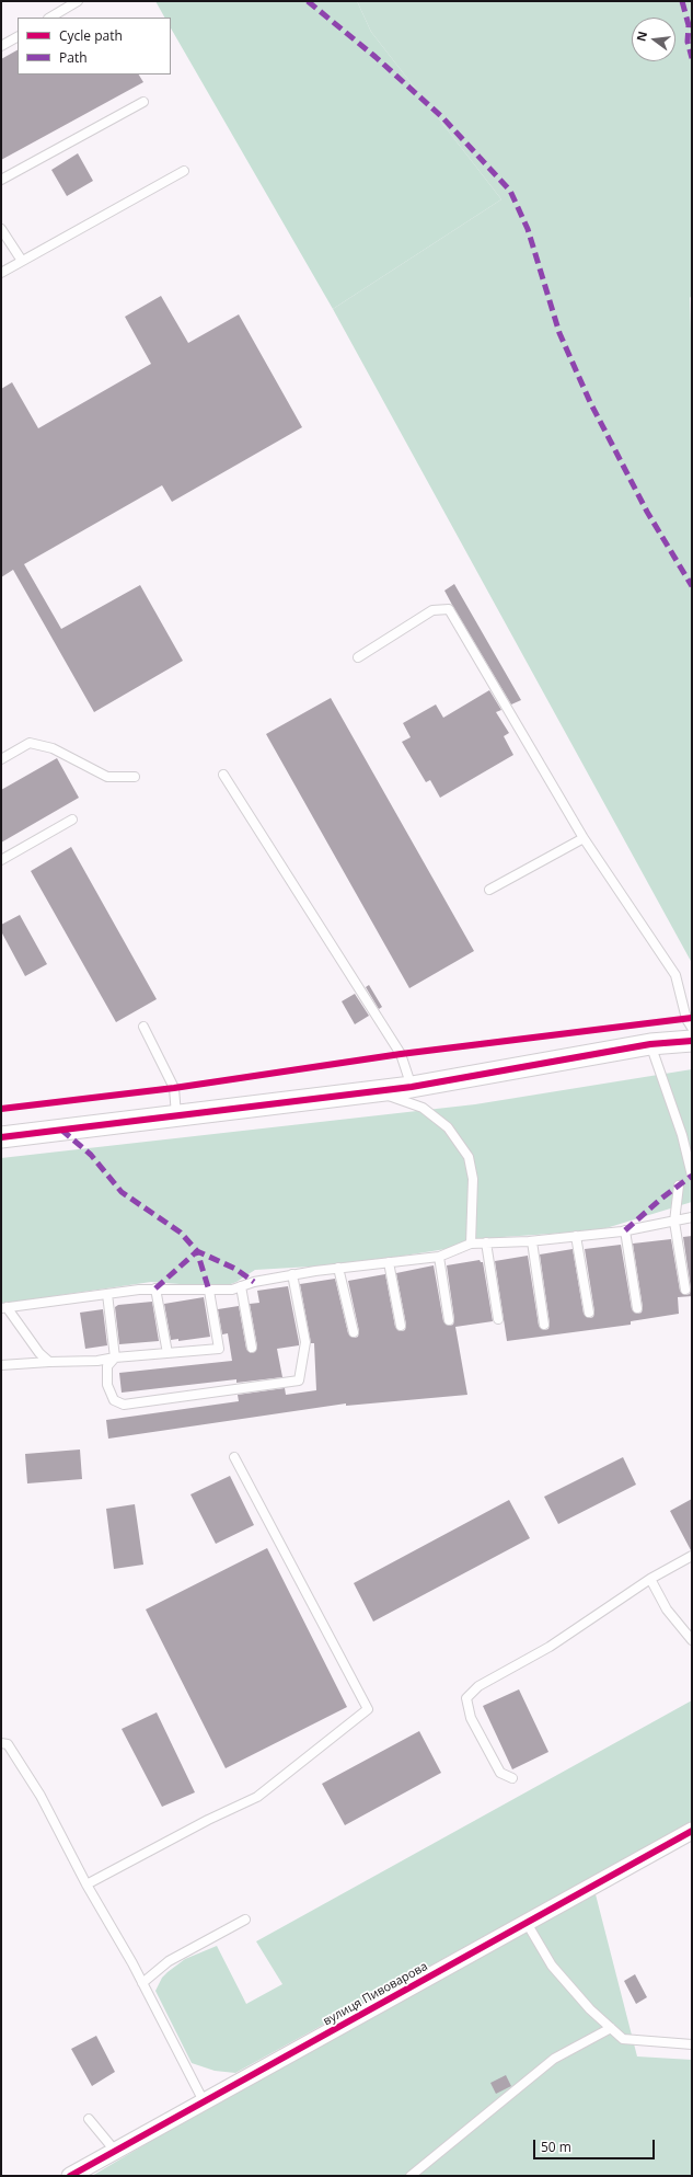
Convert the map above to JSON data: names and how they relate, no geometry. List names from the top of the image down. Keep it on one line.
{"streets":{"street":["вулиця Пивоварова"]},"legend":["Cycle path","Path"],"scale_bar":"50 m","north":"left"}
